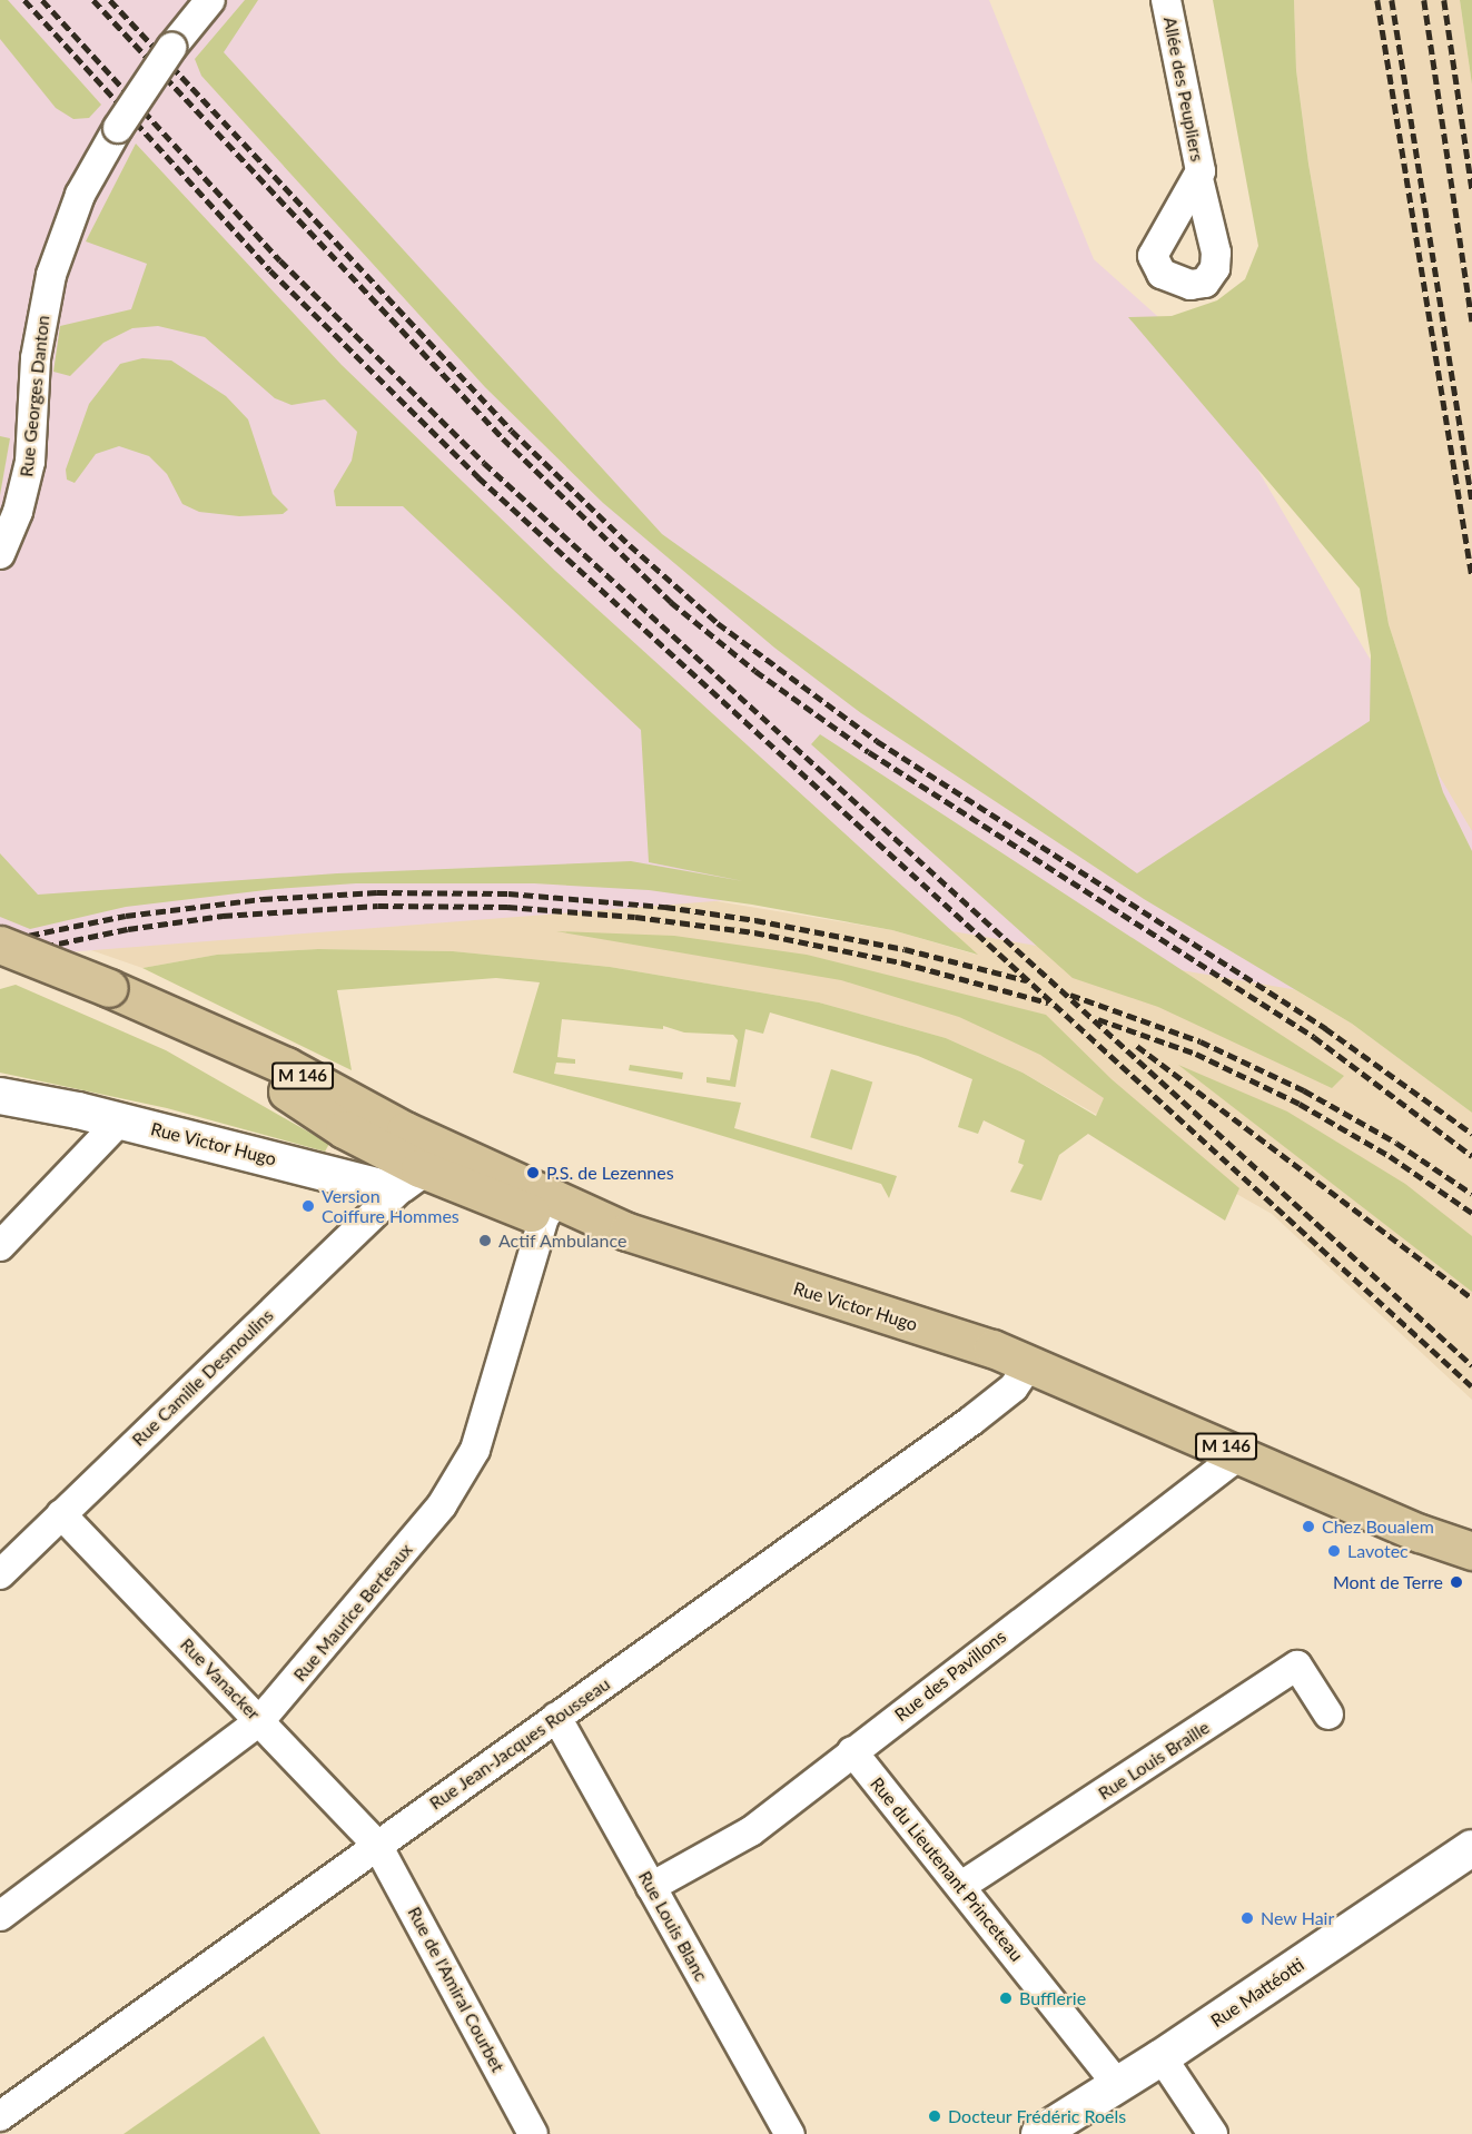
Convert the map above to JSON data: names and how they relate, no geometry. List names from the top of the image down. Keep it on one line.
{"streets":{"main road":["M 146","Rue Victor Hugo"],"street":["Allée des Peupliers","Rue Georges Danton","Rue Camille Desmoulins","Rue Maurice Berteaux","Rue des Pavillons","Rue Vanacker","Rue Jean-Jacques Rousseau","Rue Louis Braille","Rue du Lieutenant Princeteau","Rue Louis Blanc","Rue de l'Amiral Courbet","Rue Mattéotti"]},"crossings":[["M 146","Rue Victor Hugo"],["M 146","Rue Camille Desmoulins"],["M 146","Rue des Pavillons"],["M 146","Rue Jean-Jacques Rousseau"],["Rue Victor Hugo","Rue Camille Desmoulins"],["Rue Victor Hugo","Rue Maurice Berteaux"],["Rue Victor Hugo","Rue Jean-Jacques Rousseau"],["Rue Camille Desmoulins","Rue Vanacker"],["Rue Maurice Berteaux","Rue Vanacker"],["Rue des Pavillons","Rue du Lieutenant Princeteau"],["Rue des Pavillons","Rue Louis Blanc"],["Rue Vanacker","Rue Jean-Jacques Rousseau"],["Rue Vanacker","Rue de l'Amiral Courbet"],["Rue Jean-Jacques Rousseau","Rue Louis Blanc"],["Rue Jean-Jacques Rousseau","Rue de l'Amiral Courbet"],["Rue Louis Braille","Rue du Lieutenant Princeteau"],["Rue du Lieutenant Princeteau","Rue Mattéotti"]],"places":["P.S. de Lezennes","Version Coiffure Hommes","Actif Ambulance","Chez Boualem","Lavotec","Mont de Terre","New Hair","Bufflerie","Docteur Frédéric Roels"]}
